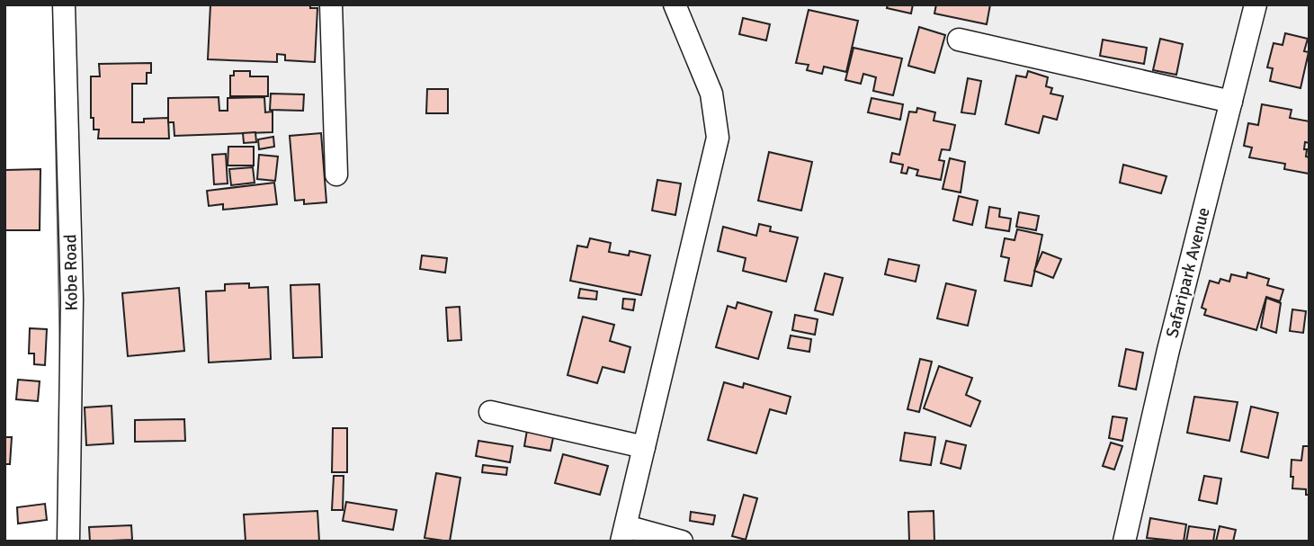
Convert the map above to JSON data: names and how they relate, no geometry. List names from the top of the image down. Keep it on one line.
{"streets":{"street":["Kobe Road","Safaripark Avenue"]}}
